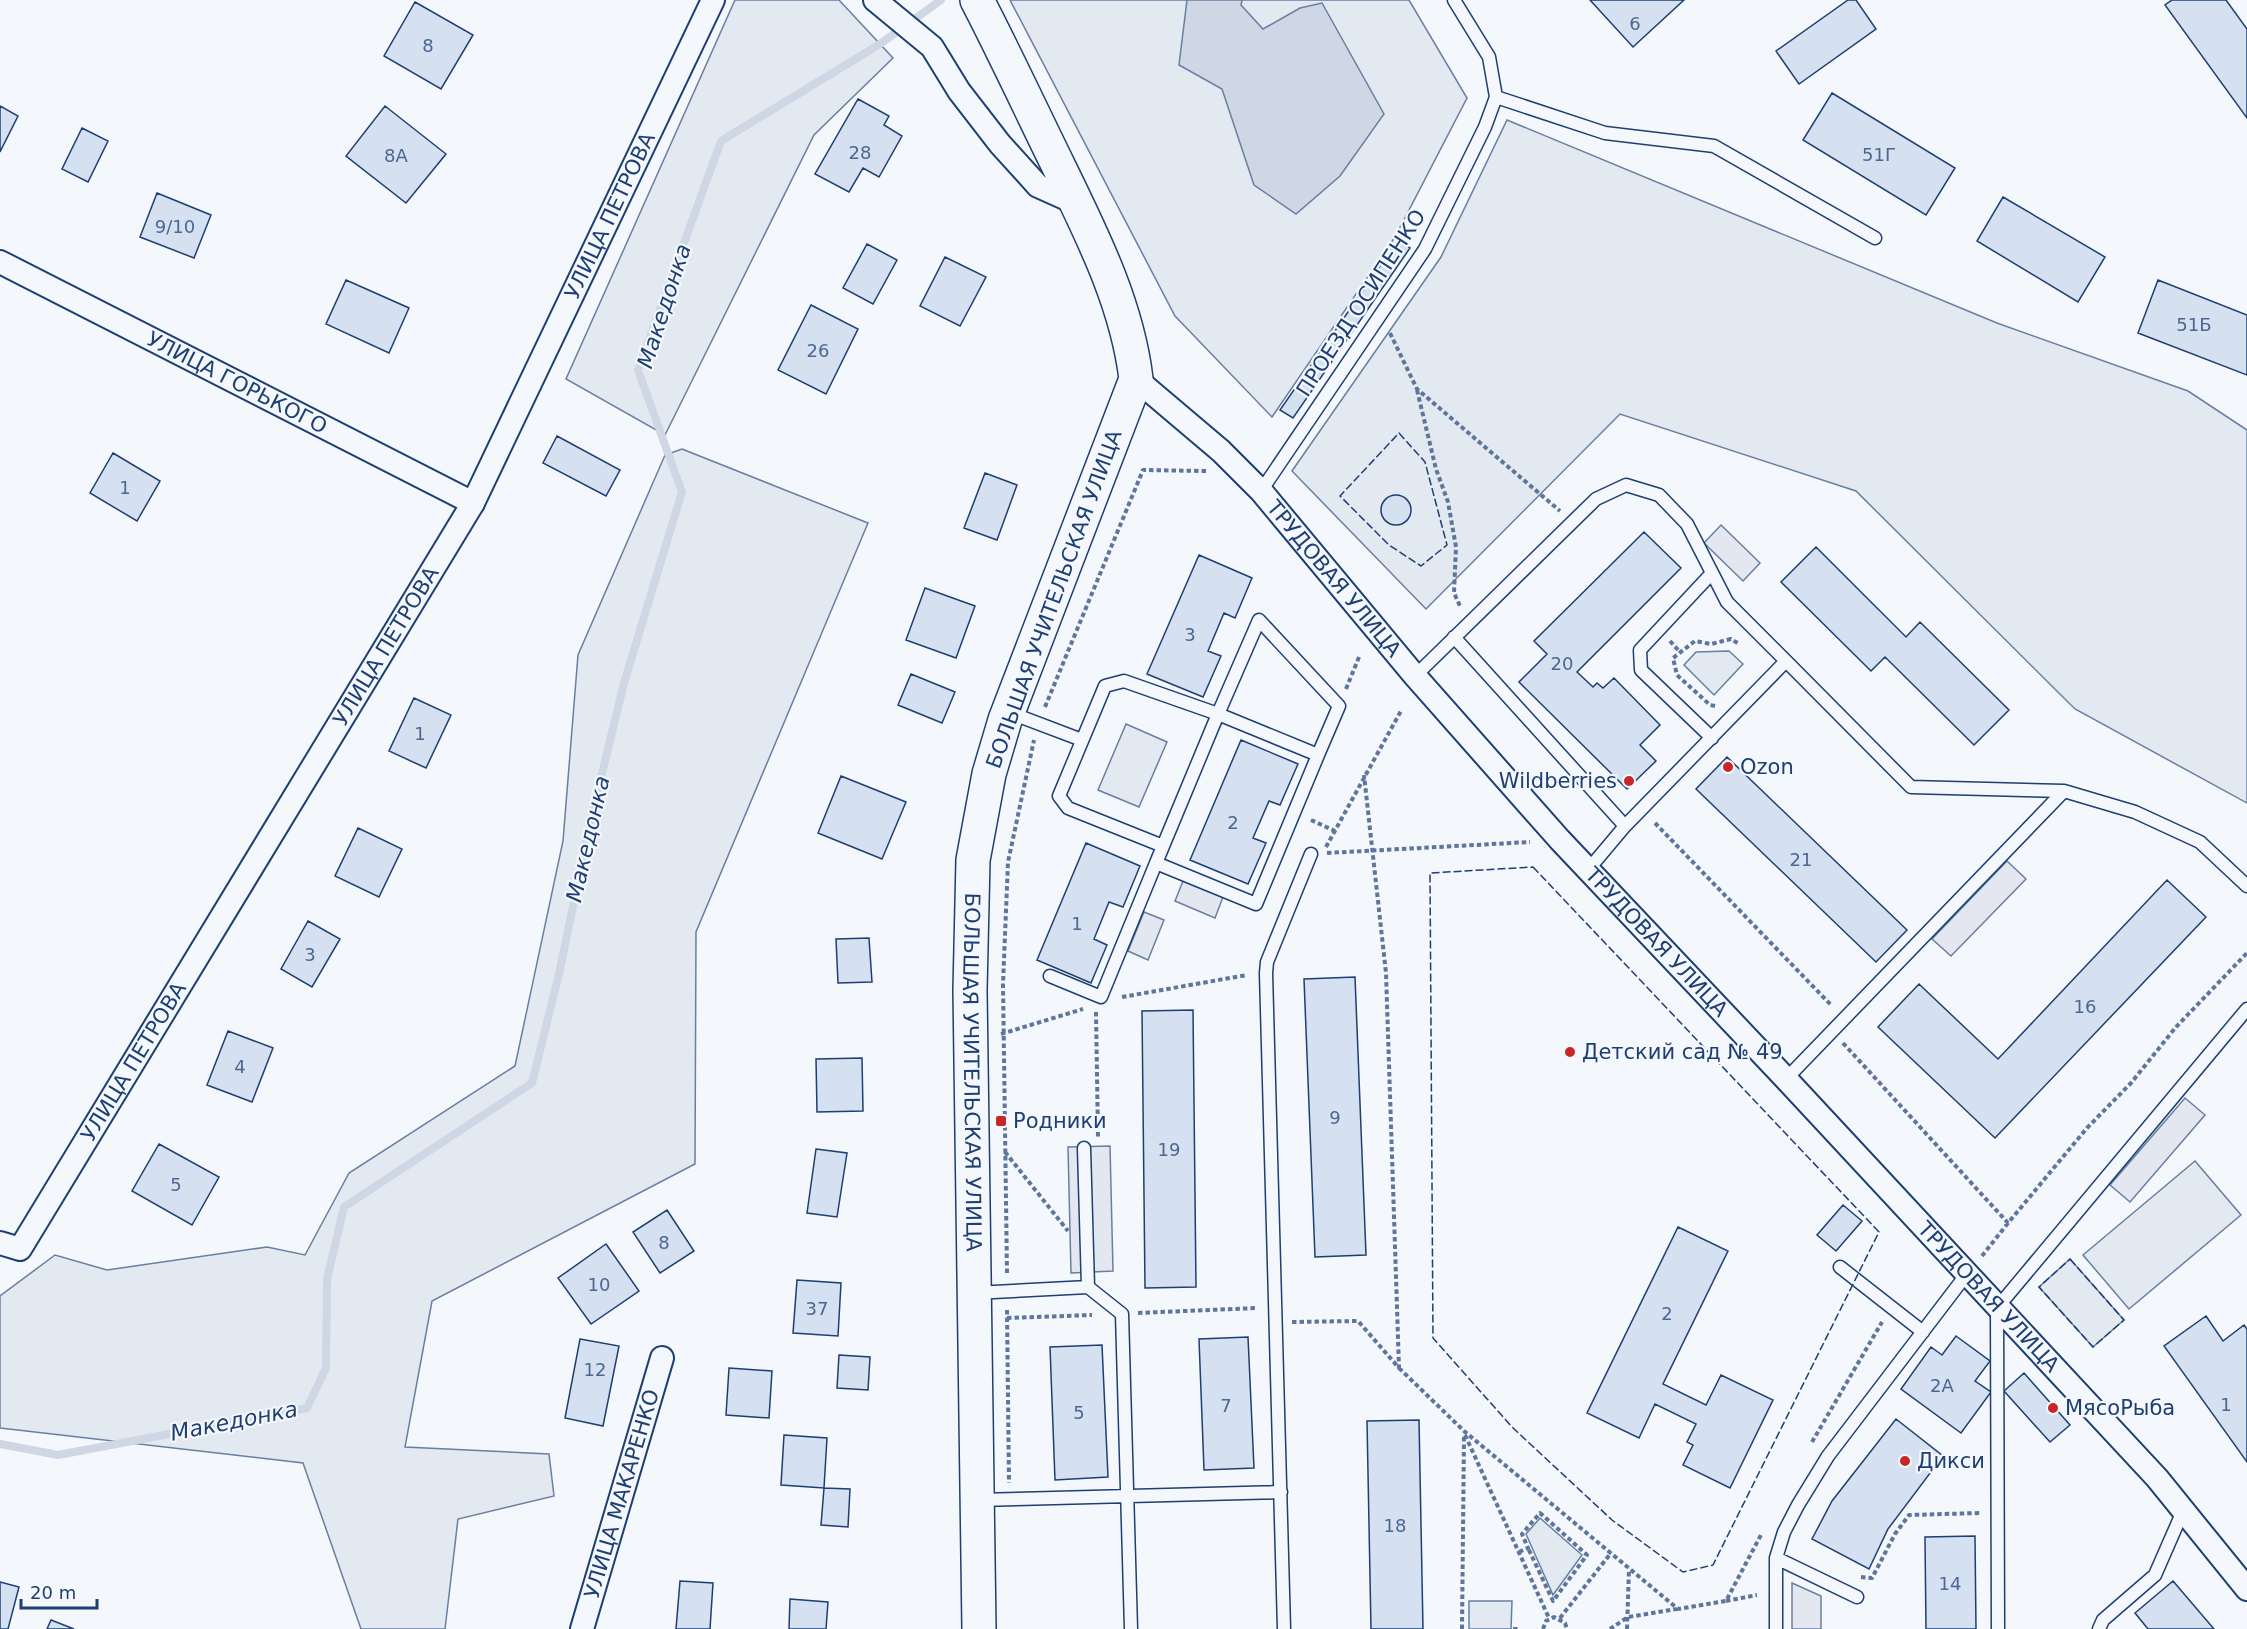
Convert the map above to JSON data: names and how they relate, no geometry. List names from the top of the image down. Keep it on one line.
{"streets":{"main road":["БОЛЬШАЯ УЧИТЕЛЬСКАЯ УЛИЦА"],"street":["УЛИЦА ПЕТРОВА","УЛИЦА ГОРЬКОГО","ТРУДОВАЯ УЛИЦА","УЛИЦА МАКАРЕНКО"],"lane":["ПРОЕЗД ОСИПЕНКО"]},"crossings":[["УЛИЦА ПЕТРОВА","УЛИЦА ГОРЬКОГО"],["ПРОЕЗД ОСИПЕНКО","ТРУДОВАЯ УЛИЦА"],["ТРУДОВАЯ УЛИЦА","БОЛЬШАЯ УЧИТЕЛЬСКАЯ УЛИЦА"]],"water":["Македонка"],"places":{"other":["Ozon","Wildberries","Детский сад № 49","МясоРыба","Дикси"],"transit":["Родники"]},"house_numbers":["6","8","28","51Г","8А","9/10","51Б","26","1","3","20","1","2","21","1","3","16","4","9","19","5","8","10","37","2","12","2А","1","7","5","18","14"],"scale_bar":"20 m"}
